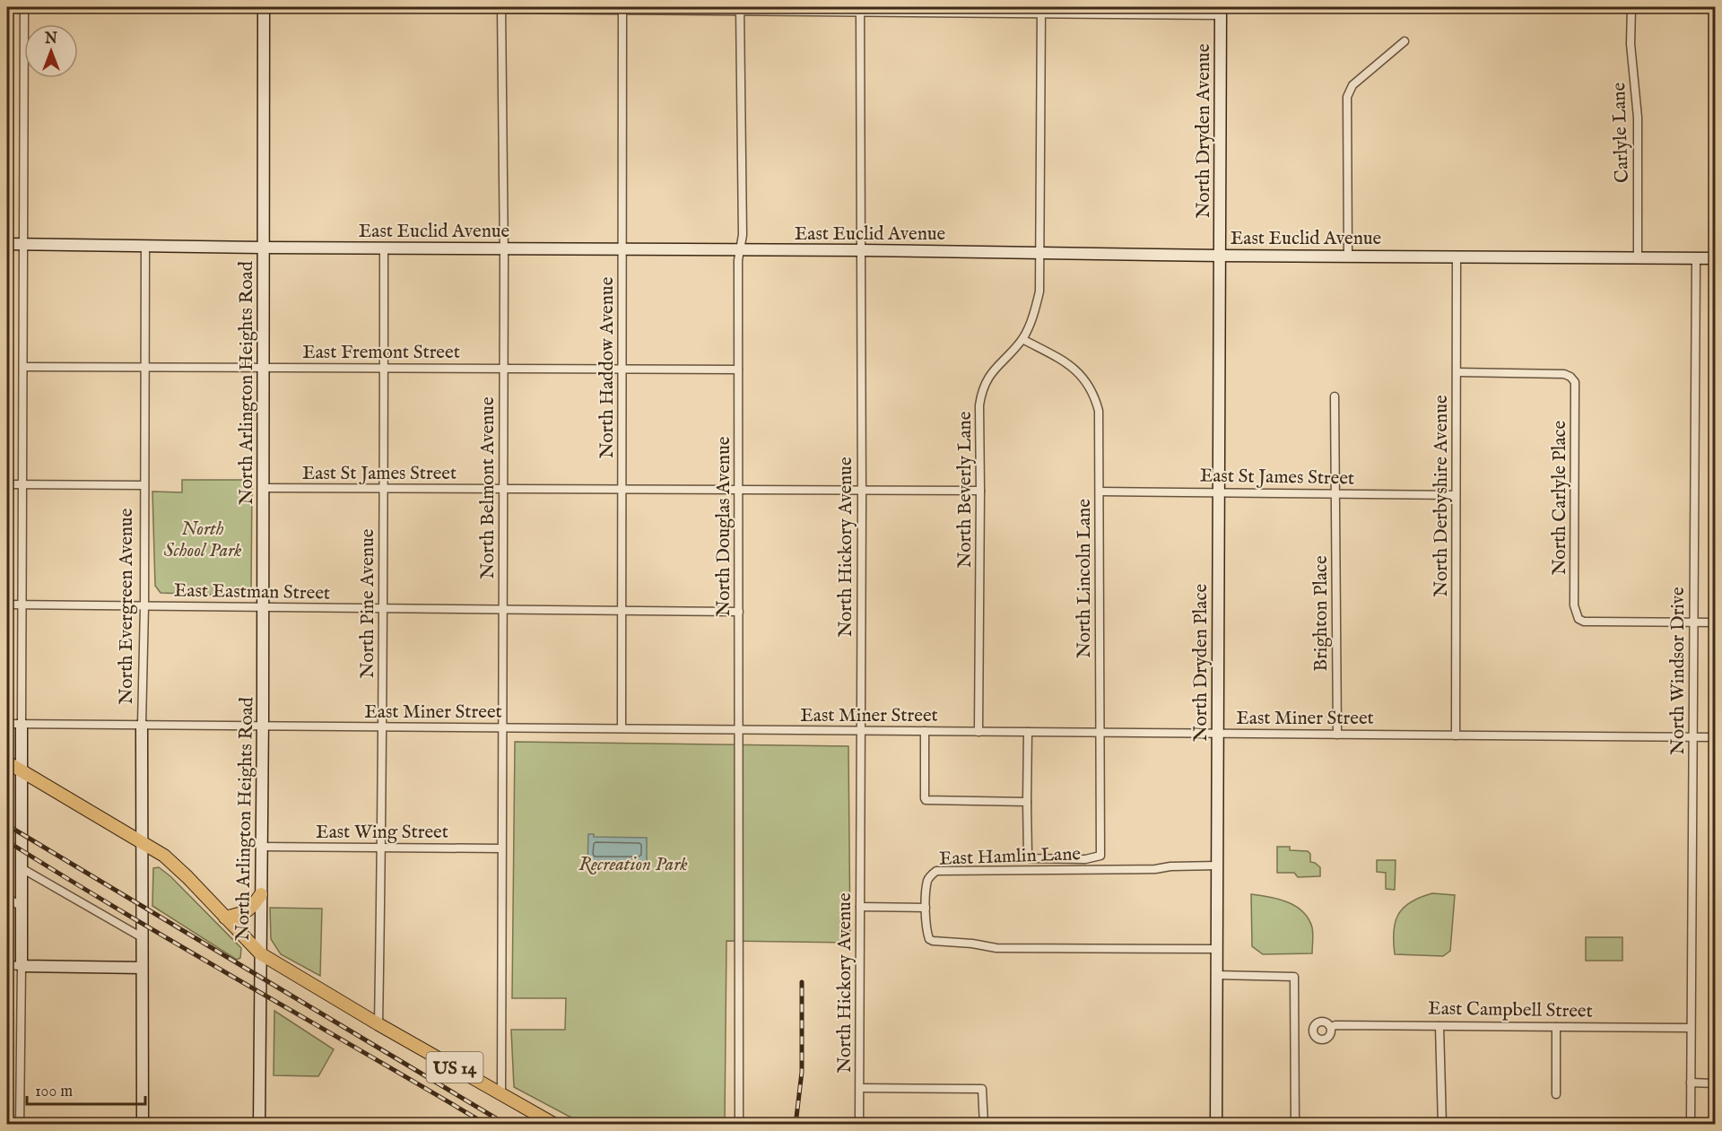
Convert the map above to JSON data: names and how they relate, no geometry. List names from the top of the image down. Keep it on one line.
{"streets":{"main road":["US 14"],"street":["North Dryden Avenue","Carlyle Lane","East Euclid Avenue","East Fremont Street","North Haddow Avenue","North Arlington Heights Road","East St James Street","North Belmont Avenue","North Beverly Lane","North Derbyshire Avenue","North Carlyle Place","North Douglas Avenue","North Hickory Avenue","North Lincoln Lane","East Eastman Street","North Pine Avenue","North Evergreen Avenue","Brighton Place","North Dryden Place","North Windsor Drive","East Miner Street","East Wing Street","East Hamlin Lane","East Campbell Street"]},"crossings":[["North Dryden Avenue","East Euclid Avenue"],["North Dryden Avenue","North Dryden Place"],["Carlyle Lane","East Euclid Avenue"],["East Euclid Avenue","North Haddow Avenue"],["East Euclid Avenue","North Arlington Heights Road"],["East Euclid Avenue","North Belmont Avenue"],["East Euclid Avenue","North Beverly Lane"],["East Euclid Avenue","North Derbyshire Avenue"],["East Euclid Avenue","North Douglas Avenue"],["East Euclid Avenue","North Hickory Avenue"],["East Euclid Avenue","North Pine Avenue"],["East Euclid Avenue","North Evergreen Avenue"],["East Euclid Avenue","North Dryden Place"],["East Euclid Avenue","North Windsor Drive"],["East Fremont Street","North Haddow Avenue"],["East Fremont Street","North Arlington Heights Road"],["East Fremont Street","North Belmont Avenue"],["East Fremont Street","North Douglas Avenue"],["East Fremont Street","North Pine Avenue"],["East Fremont Street","North Evergreen Avenue"],["North Haddow Avenue","East St James Street"],["North Haddow Avenue","East Eastman Street"],["North Haddow Avenue","East Miner Street"],["North Arlington Heights Road","East St James Street"],["North Arlington Heights Road","East Eastman Street"],["North Arlington Heights Road","East Miner Street"],["North Arlington Heights Road","East Wing Street"],["North Arlington Heights Road","US 14"],["East St James Street","North Belmont Avenue"],["East St James Street","North Beverly Lane"],["East St James Street","North Derbyshire Avenue"],["East St James Street","North Douglas Avenue"],["East St James Street","North Hickory Avenue"],["East St James Street","North Lincoln Lane"],["East St James Street","North Pine Avenue"],["East St James Street","Brighton Place"],["East St James Street","North Dryden Place"],["North Belmont Avenue","East Eastman Street"],["North Belmont Avenue","East Miner Street"],["North Belmont Avenue","East Wing Street"],["North Belmont Avenue","US 14"],["North Beverly Lane","North Lincoln Lane"],["North Beverly Lane","East Miner Street"],["North Derbyshire Avenue","North Carlyle Place"],["North Derbyshire Avenue","East Miner Street"],["North Carlyle Place","North Windsor Drive"],["North Douglas Avenue","East Eastman Street"],["North Douglas Avenue","East Miner Street"],["North Hickory Avenue","East Miner Street"],["North Lincoln Lane","East Miner Street"],["East Eastman Street","North Pine Avenue"],["East Eastman Street","North Evergreen Avenue"],["North Pine Avenue","East Miner Street"],["North Pine Avenue","East Wing Street"],["North Pine Avenue","US 14"],["North Evergreen Avenue","East Miner Street"],["North Evergreen Avenue","US 14"],["Brighton Place","East Miner Street"],["North Dryden Place","East Miner Street"],["North Dryden Place","East Hamlin Lane"],["North Windsor Drive","East Miner Street"],["North Windsor Drive","East Campbell Street"]],"parks":["North School Park","Recreation Park"],"scale_bar":"100 m","north":"top"}
